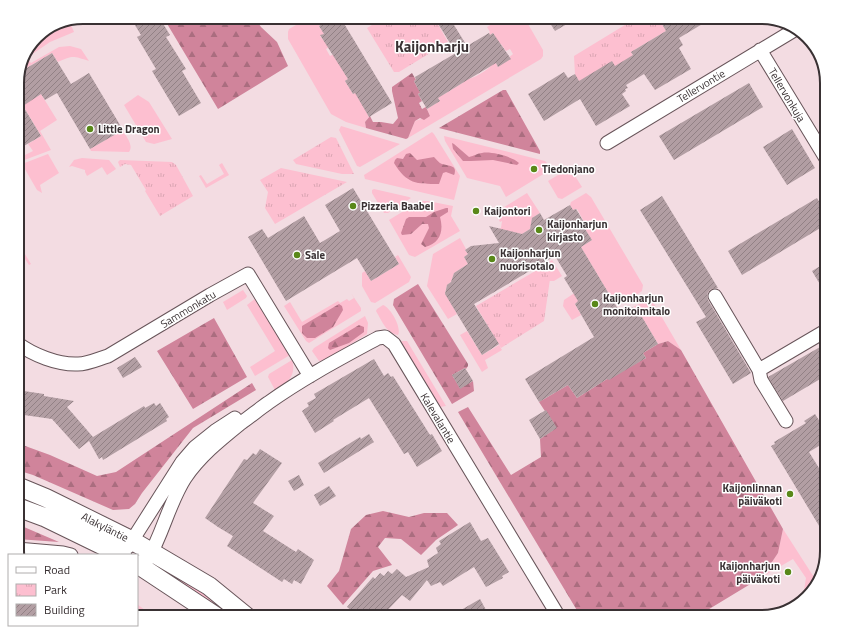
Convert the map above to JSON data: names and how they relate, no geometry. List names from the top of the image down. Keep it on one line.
{"streets":{"main road":["Alakyläntie"],"street":["Tellervontie","Tellervonkuja","Sammonkatu","Kalevalantie"]},"crossings":[["Tellervontie","Tellervonkuja"],["Sammonkatu","Kalevalantie"],["Kalevalantie","Alakyläntie"]],"districts":["Kaijonharju"],"places":["Little Dragon","Tiedonjano","Pizzeria Baabel","Kaijontori","Kaijonharjun kirjasto","Sale","Kaijonharjun nuorisotalo","Kaijonharjun monitoimitalo","Kaijonlinnan päiväkoti","Kaijonharjun päiväkoti"],"legend":["Road","Park","Building"]}
